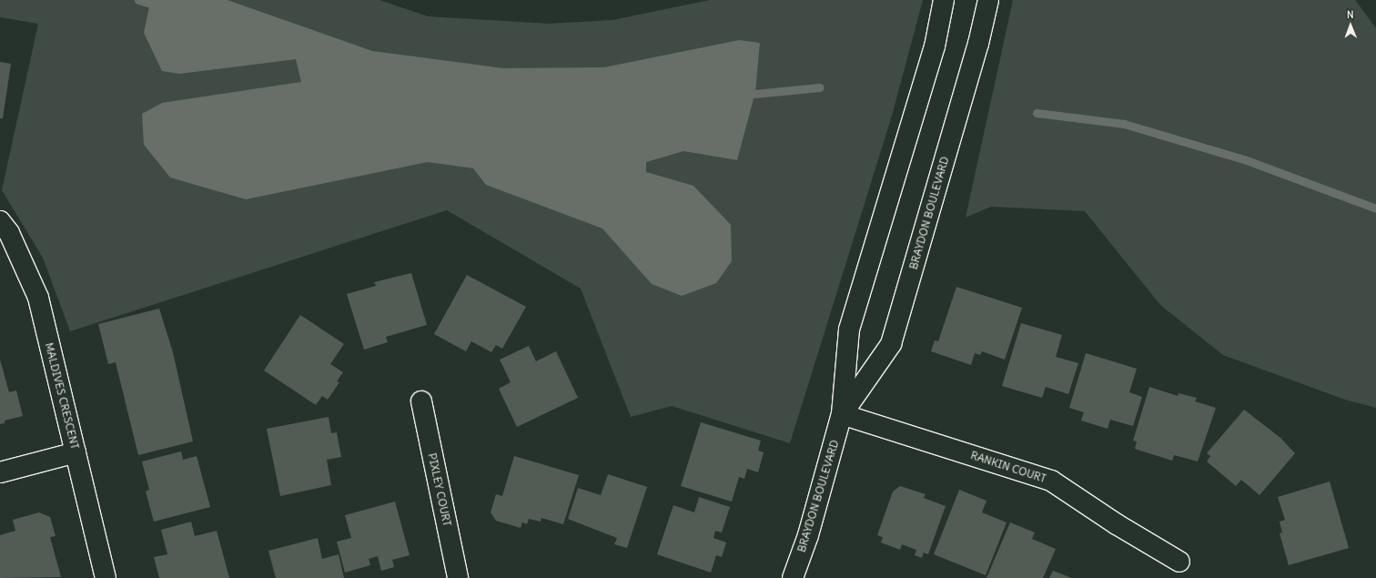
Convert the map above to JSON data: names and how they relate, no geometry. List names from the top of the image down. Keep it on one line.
{"streets":{"street":["BRAYDON BOULEVARD","MALDIVES CRESCENT","RANKIN COURT","PIXLEY COURT"]},"crossings":[["BRAYDON BOULEVARD","RANKIN COURT"]],"north":"top"}
